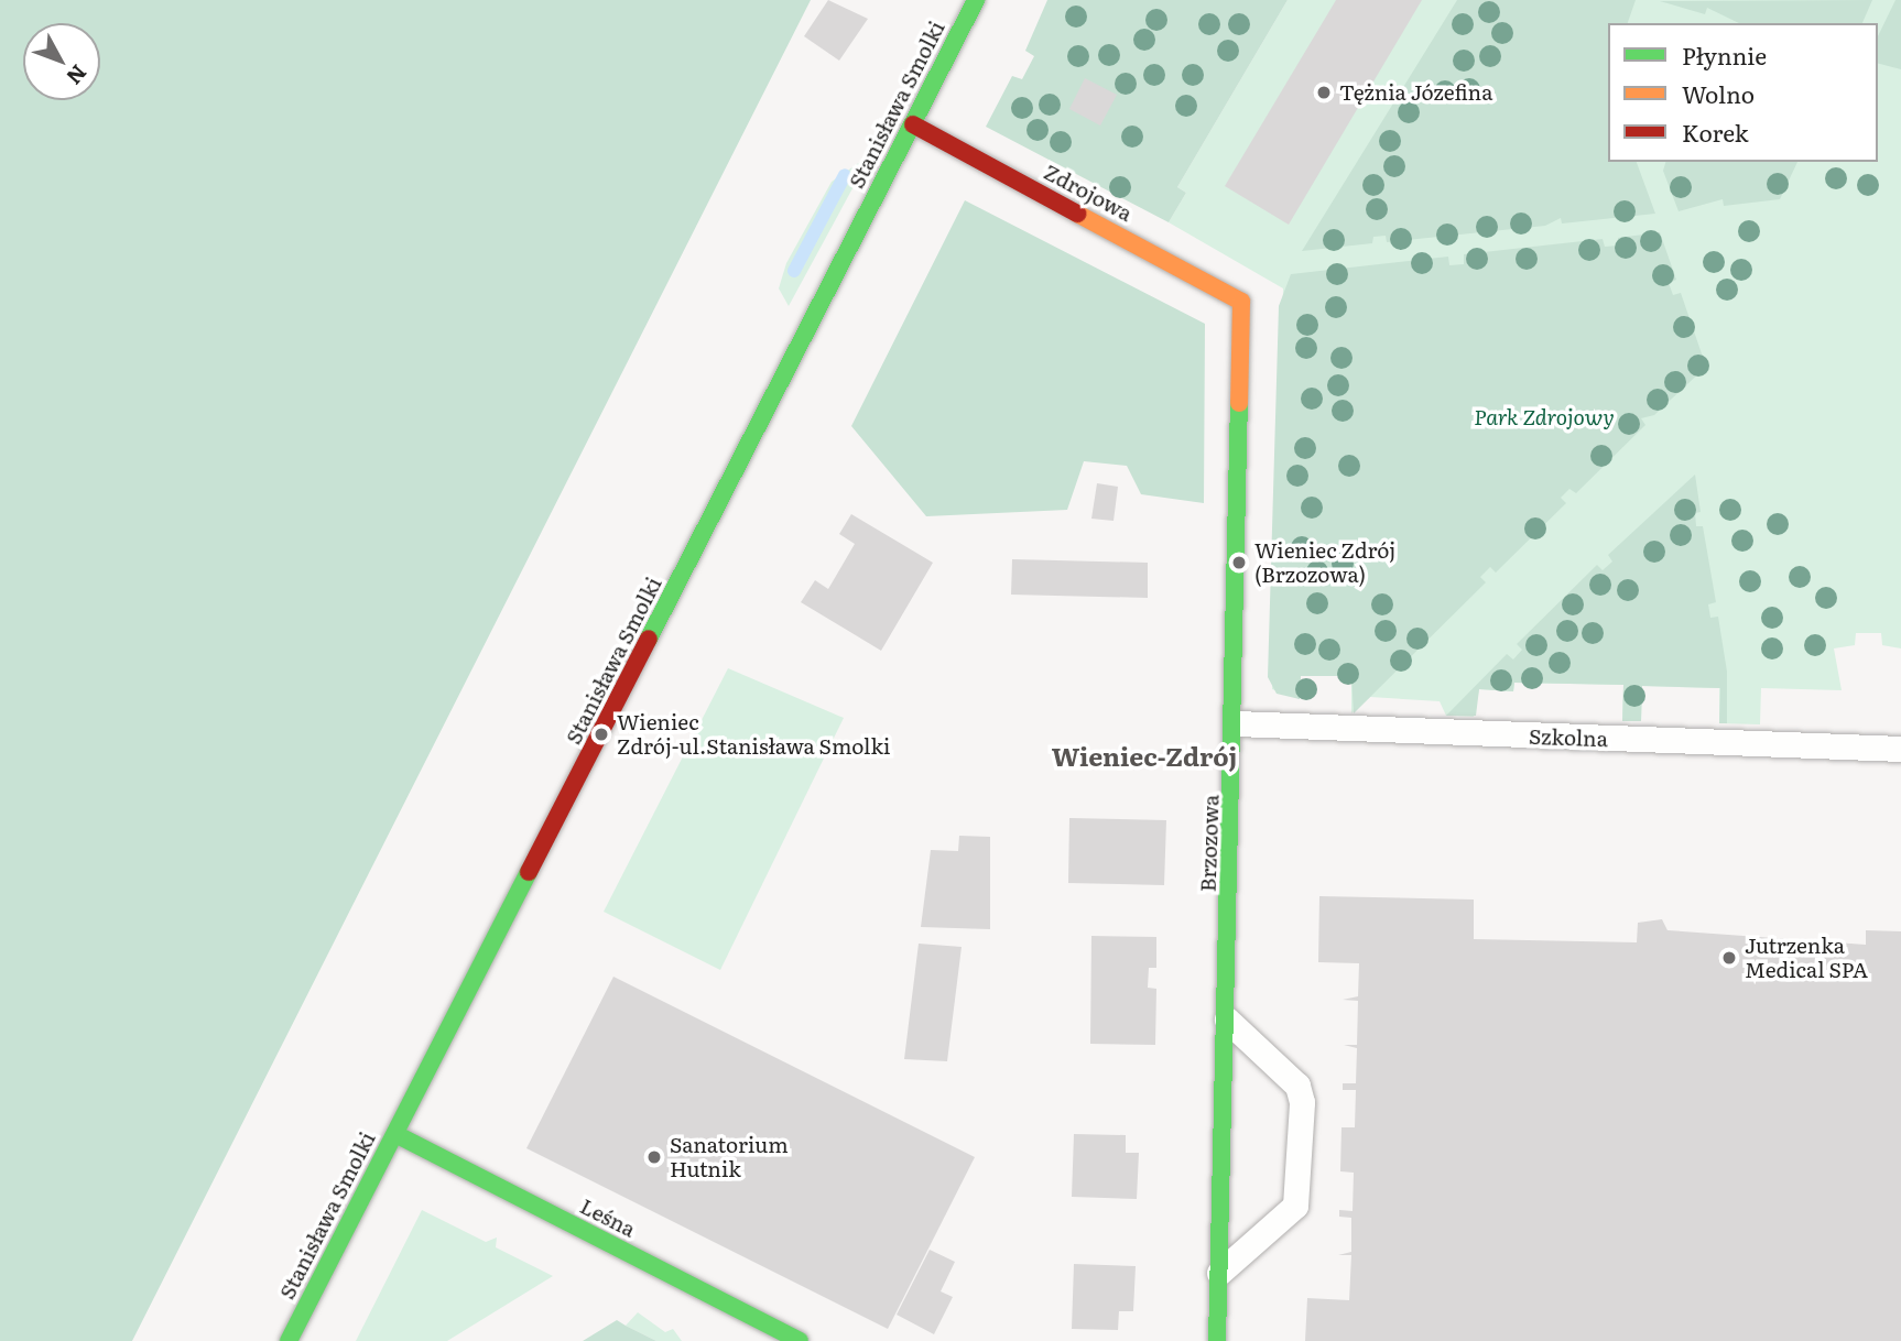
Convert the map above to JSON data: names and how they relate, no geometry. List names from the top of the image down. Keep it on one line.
{"streets":{"street":["Stanisława Smolki","Zdrojowa","Brzozowa","Leśna"],"lane":["Szkolna"]},"crossings":[["Stanisława Smolki","Zdrojowa"],["Stanisława Smolki","Leśna"],["Zdrojowa","Brzozowa"],["Szkolna","Brzozowa"]],"districts":["Wieniec-Zdrój"],"parks":["Park Zdrojowy"],"places":["Tężnia Józefina","Wieniec Zdrój (Brzozowa)","Wieniec Zdrój-ul.Stanisława Smolki","Jutrzenka Medical SPA","Sanatorium Hutnik"],"legend":["Płynnie","Wolno","Korek"],"north":"bottom right"}
